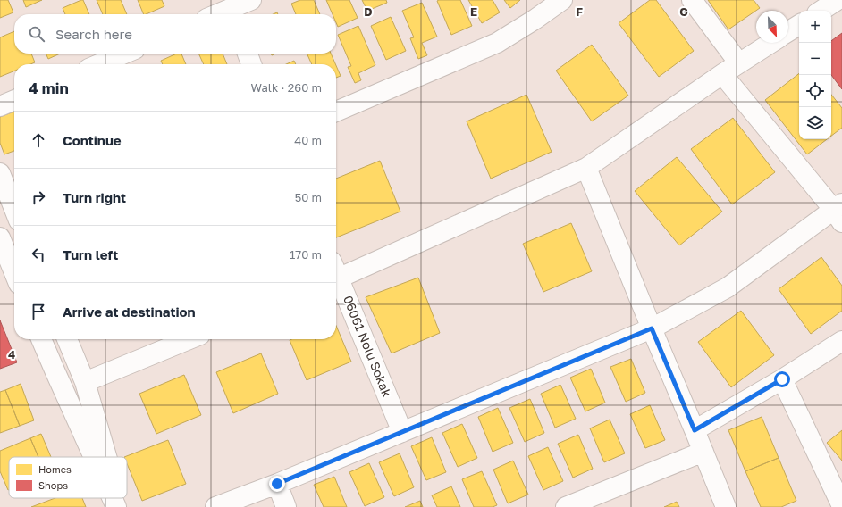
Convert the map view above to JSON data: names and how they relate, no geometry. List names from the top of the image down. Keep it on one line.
{"streets":{"street":["06061 Nolu Sokak"]},"legend":["Homes","Shops"],"north":"bottom right","page":{"map_buttons":["+","−"],"search":"Search here","heading":["4 min","Walk · 260 m"],"list":[["Continue","40 m"],["Turn right","50 m"],["Turn left","170 m"],"Arrive at destination"]},"grid":{"columns":["D","E","F","G"],"rows":["4"]}}
